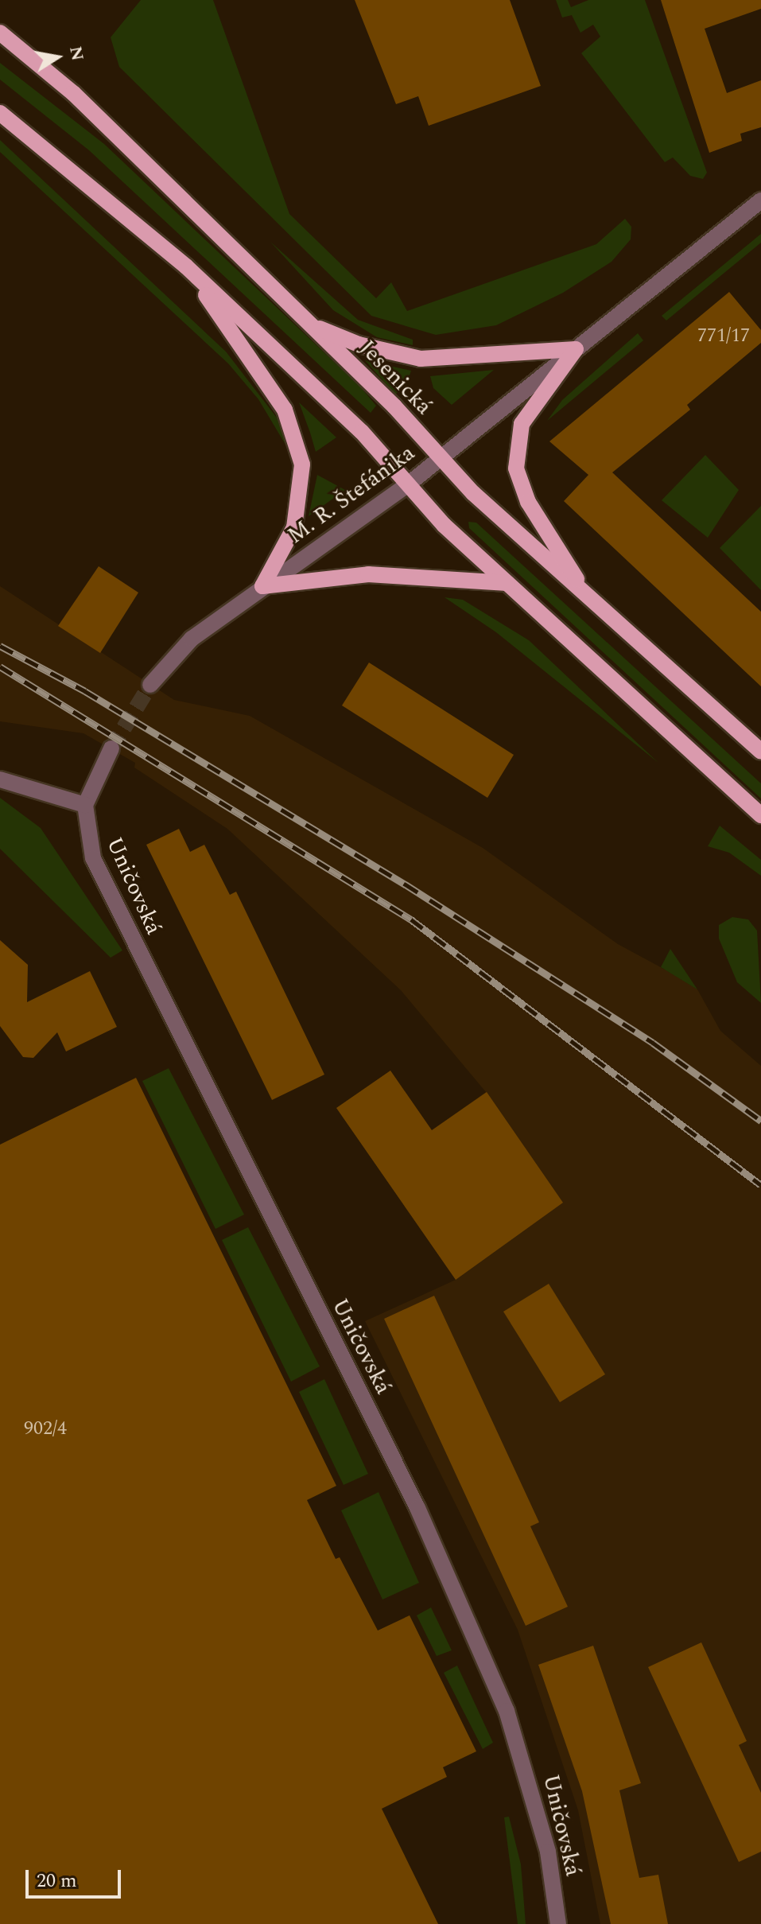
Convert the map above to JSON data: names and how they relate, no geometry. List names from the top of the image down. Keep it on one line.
{"streets":{"main road":["Jesenická"],"street":["M. R. Štefánika","Uničovská"]},"crossings":[["Jesenická","M. R. Štefánika"]],"house_numbers":["771/17","902/4"],"scale_bar":"20 m","north":"right"}
